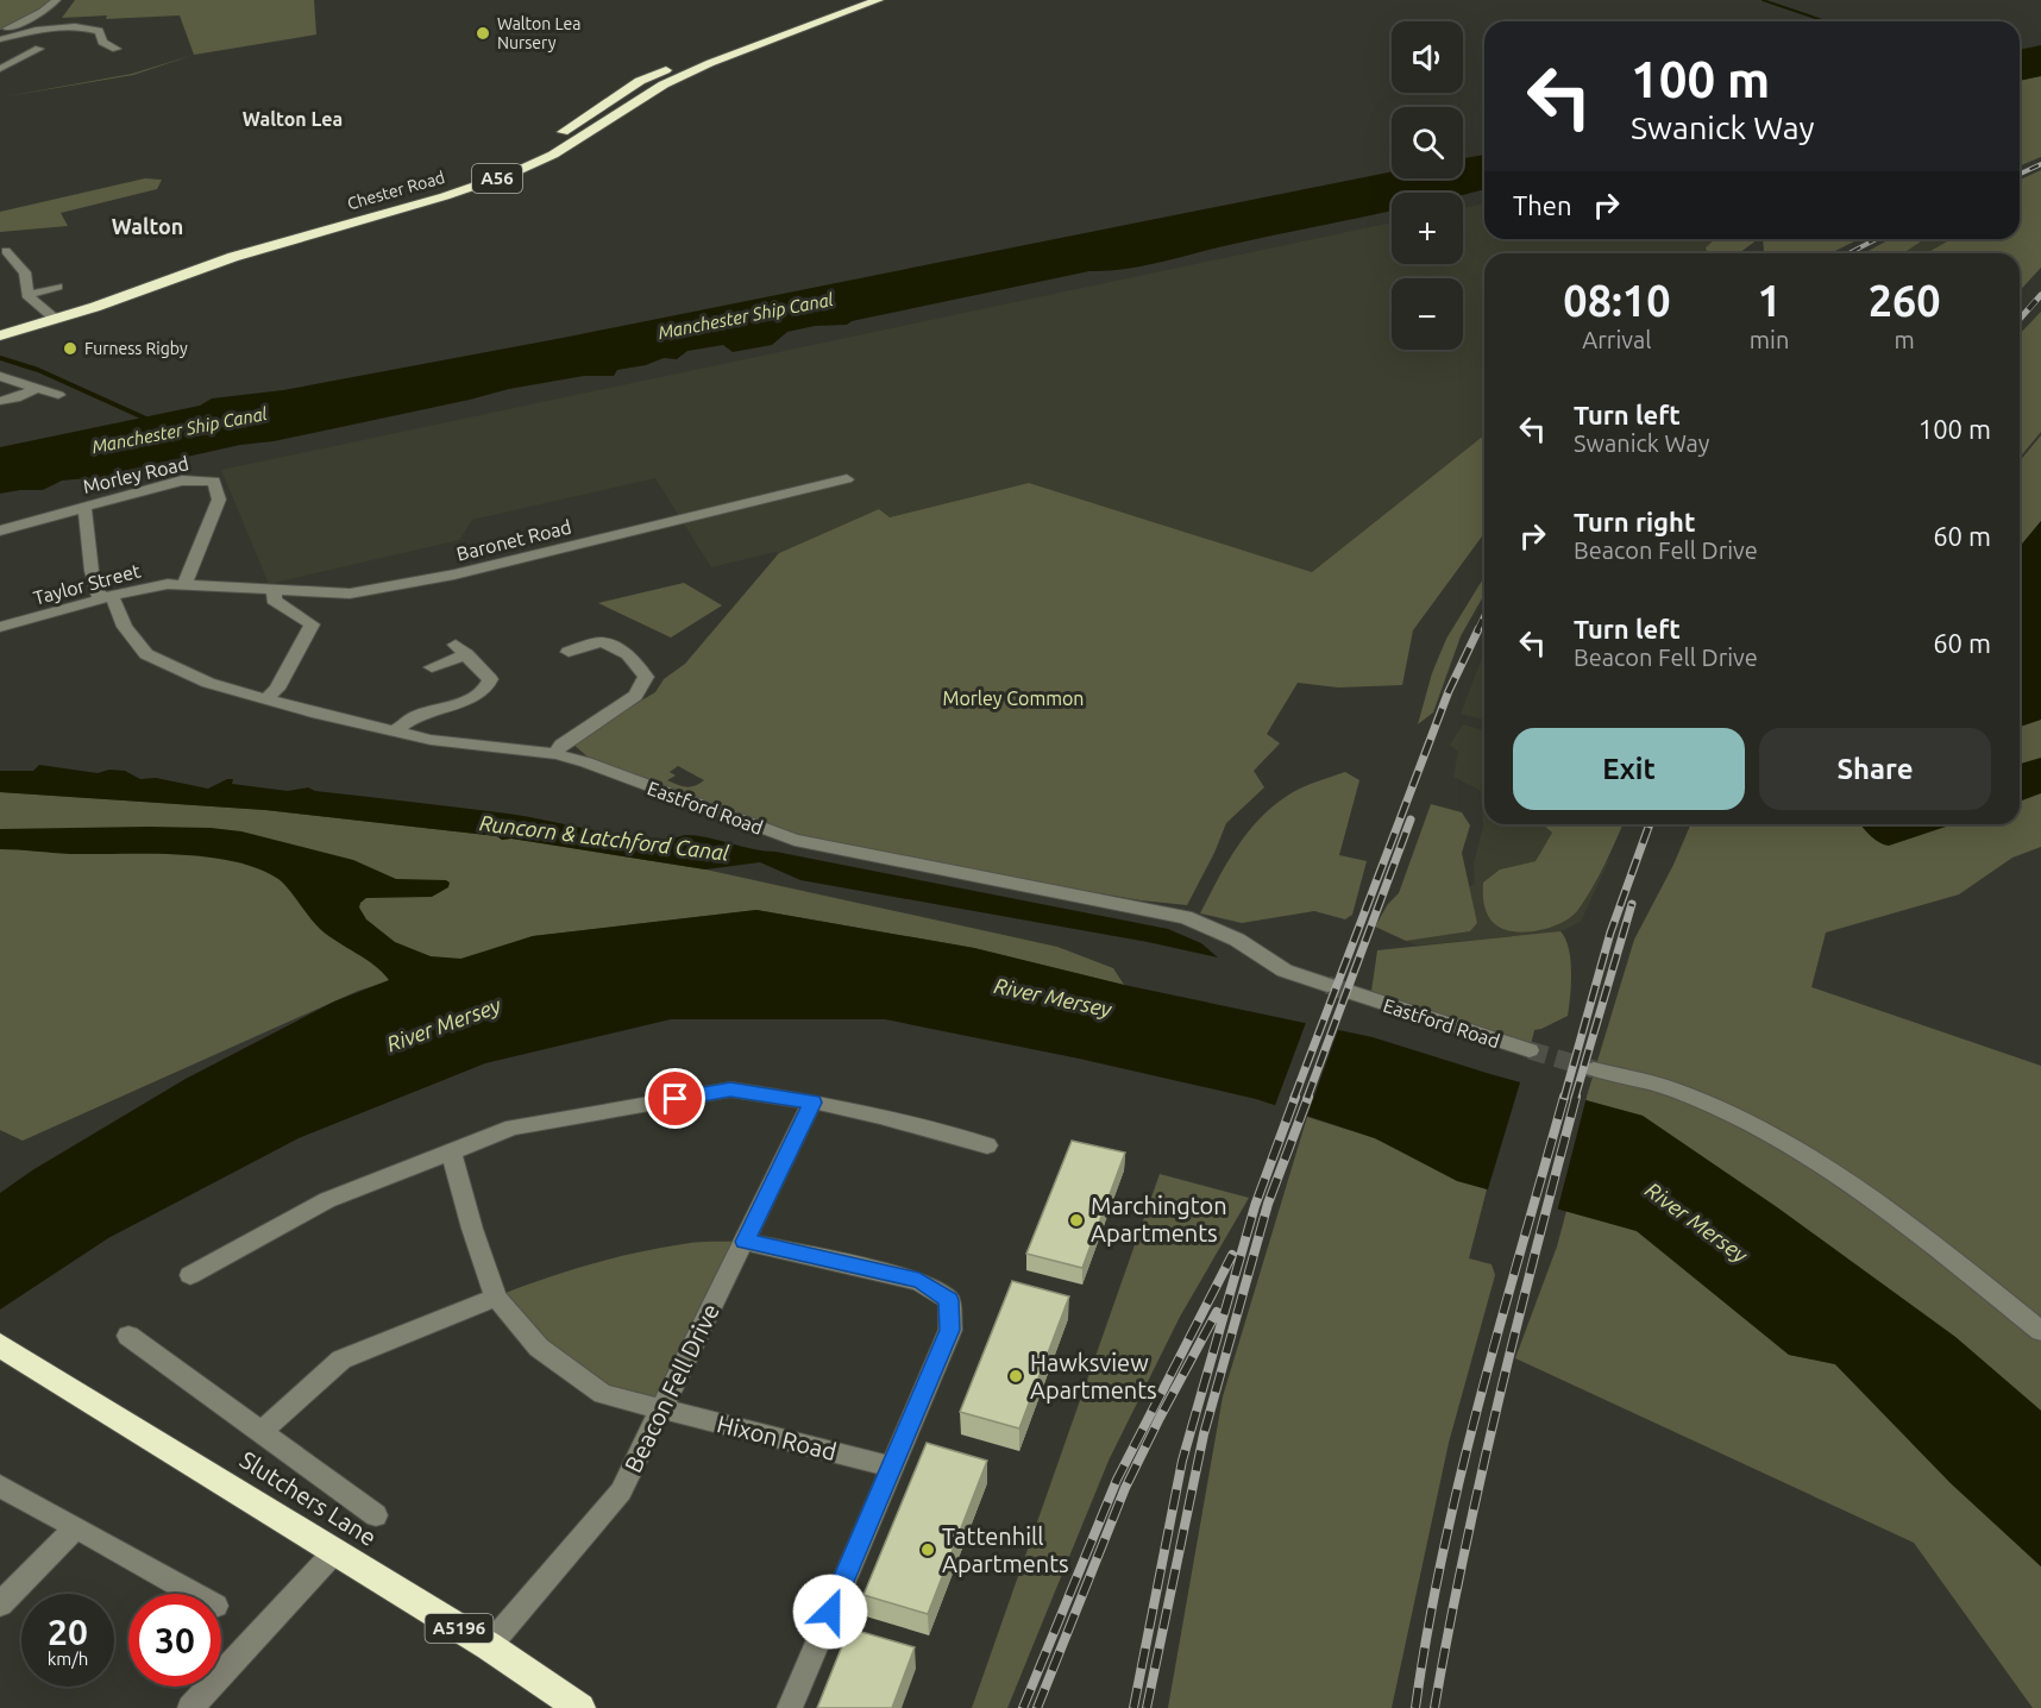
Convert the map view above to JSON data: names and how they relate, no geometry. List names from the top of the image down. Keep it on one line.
{"streets":{"highway":["A56","Chester Road","Slutchers Lane","A5196"],"street":["Morley Road","Baronet Road","Taylor Street","Eastford Road","Beacon Fell Drive","Hixon Road"]},"crossings":[["Morley Road","Baronet Road"],["Morley Road","Taylor Street"],["Morley Road","Eastford Road"],["Baronet Road","Taylor Street"],["Taylor Street","Eastford Road"],["Beacon Fell Drive","Hixon Road"],["Beacon Fell Drive","Slutchers Lane"]],"districts":["Walton Lea","Walton"],"water":["Manchester Ship Canal","Runcorn & Latchford Canal","River Mersey"],"parks":["Morley Common"],"places":["Walton Lea Nursery","Furness Rigby","Marchington Apartments","Hawksview Apartments","Tattenhill Apartments"],"page":{"map_buttons":["+","−"],"turn":["100 m","Swanick Way"],"then":"Then","eta":["08:10","Arrival","1","min","260","m"],"list":[{"name":"Turn left","note":"Swanick Way","value":"100 m"},{"name":"Turn right","note":"Beacon Fell Drive","value":"60 m"},{"name":"Turn left","note":"Beacon Fell Drive","value":"60 m"}],"buttons":["Exit","Share"],"speed":"20 km/h","limit":"30"}}
